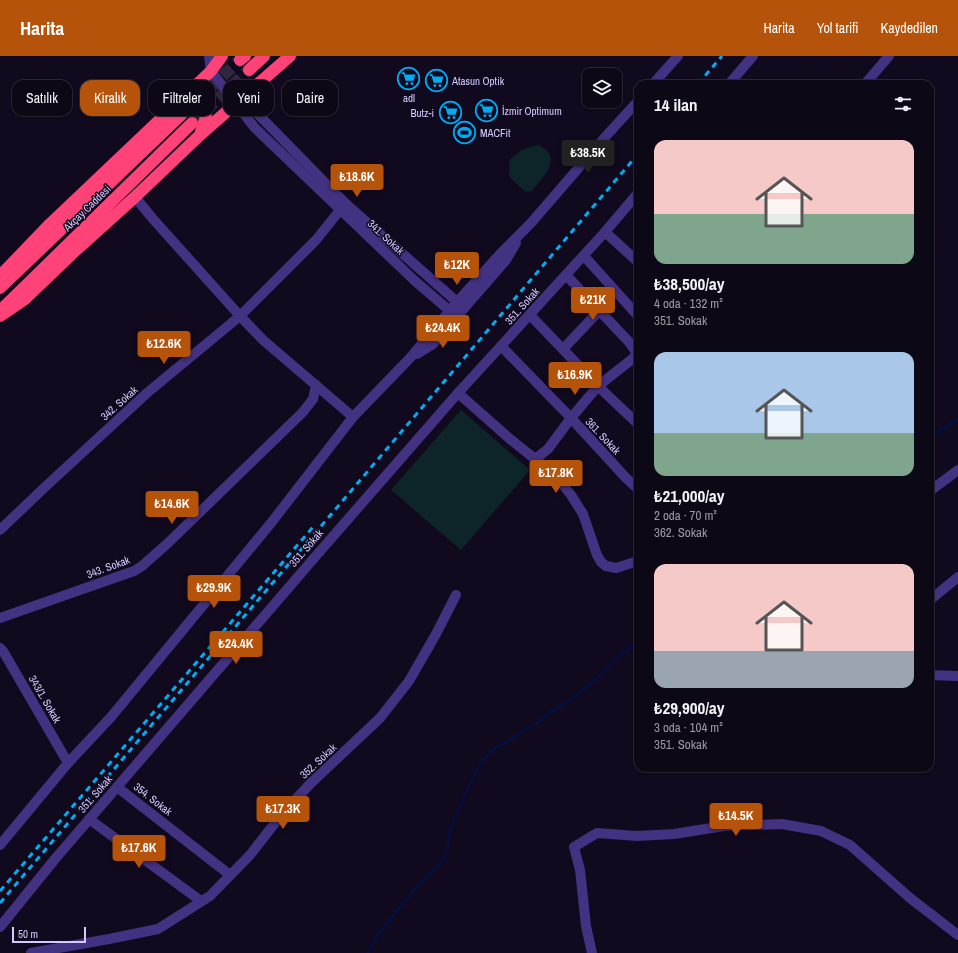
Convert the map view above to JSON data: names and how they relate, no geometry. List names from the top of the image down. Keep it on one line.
{"streets":{"highway":["Akçay Caddesi"],"street":["341. Sokak","351. Sokak","342. Sokak","361. Sokak","343. Sokak","343/1. Sokak","352. Sokak","354. Sokak"]},"crossings":[["341. Sokak","342. Sokak"],["351. Sokak","361. Sokak"],["351. Sokak","354. Sokak"],["352. Sokak","354. Sokak"]],"places":{"supermarket":["adl","Atasun Optik","İzmir Optimum","Butz-i"],"sports":["MACFit"]},"scale_bar":"50 m","page":{"header":"Harita","nav":["Harita","Yol tarifi","Kaydedilen"],"chip":["Satılık","Kiralık","Filtreler","Yeni","Daire"],"heading":"14 ilan","list":[{"name":"₺38,500/ay","note":"4 oda · 132 m² · 351. Sokak"},{"name":"₺21,000/ay","note":"2 oda · 70 m² · 362. Sokak"},{"name":"₺29,900/ay","note":"3 oda · 104 m² · 351. Sokak"}],"price":["₺38.5K","₺18.6K","₺12K","₺21K","₺24.4K","₺12.6K","₺16.9K","₺17.8K","₺14.6K","₺29.9K","₺24.4K","₺17.3K","₺14.5K","₺17.6K"],"scale":"50 m"}}
